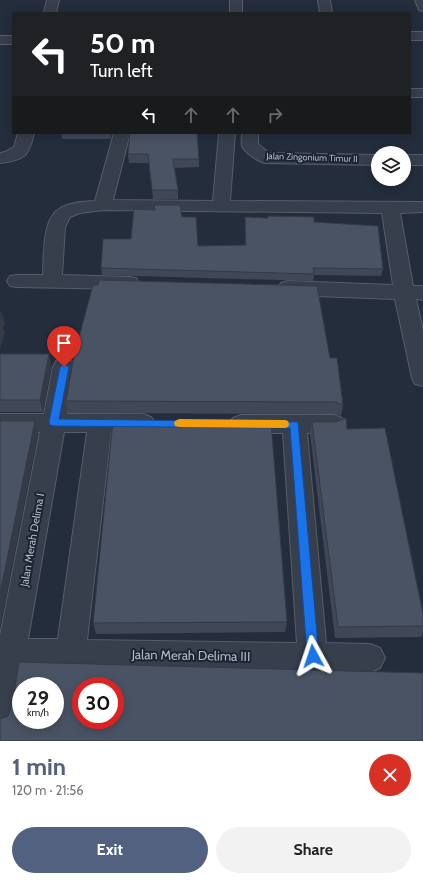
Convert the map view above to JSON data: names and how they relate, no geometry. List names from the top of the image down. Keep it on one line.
{"streets":{"street":["Jalan Zingonium Timur II","Jalan Merah Delima I","Jalan Merah Delima III"]},"crossings":[["Jalan Merah Delima I","Jalan Merah Delima III"]],"page":{"turn":["50 m","Turn left"],"speed":"29 km/h","limit":"30","heading":["1 min","120 m · 21:56"],"buttons":["Exit","Share"]}}
